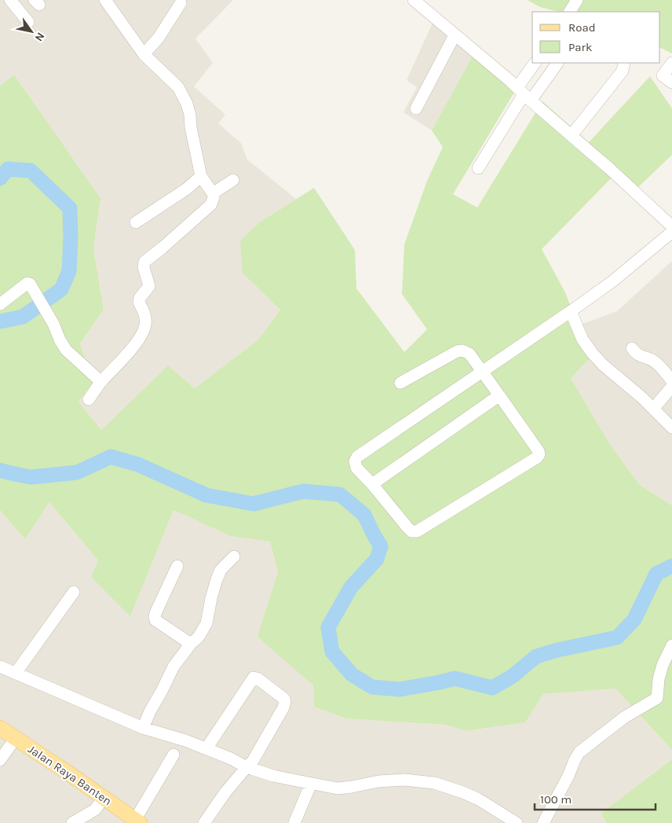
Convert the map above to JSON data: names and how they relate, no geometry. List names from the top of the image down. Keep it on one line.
{"streets":{"main road":["Jalan Raya Banten"]},"legend":["Road","Park"],"scale_bar":"100 m","north":"bottom right"}
